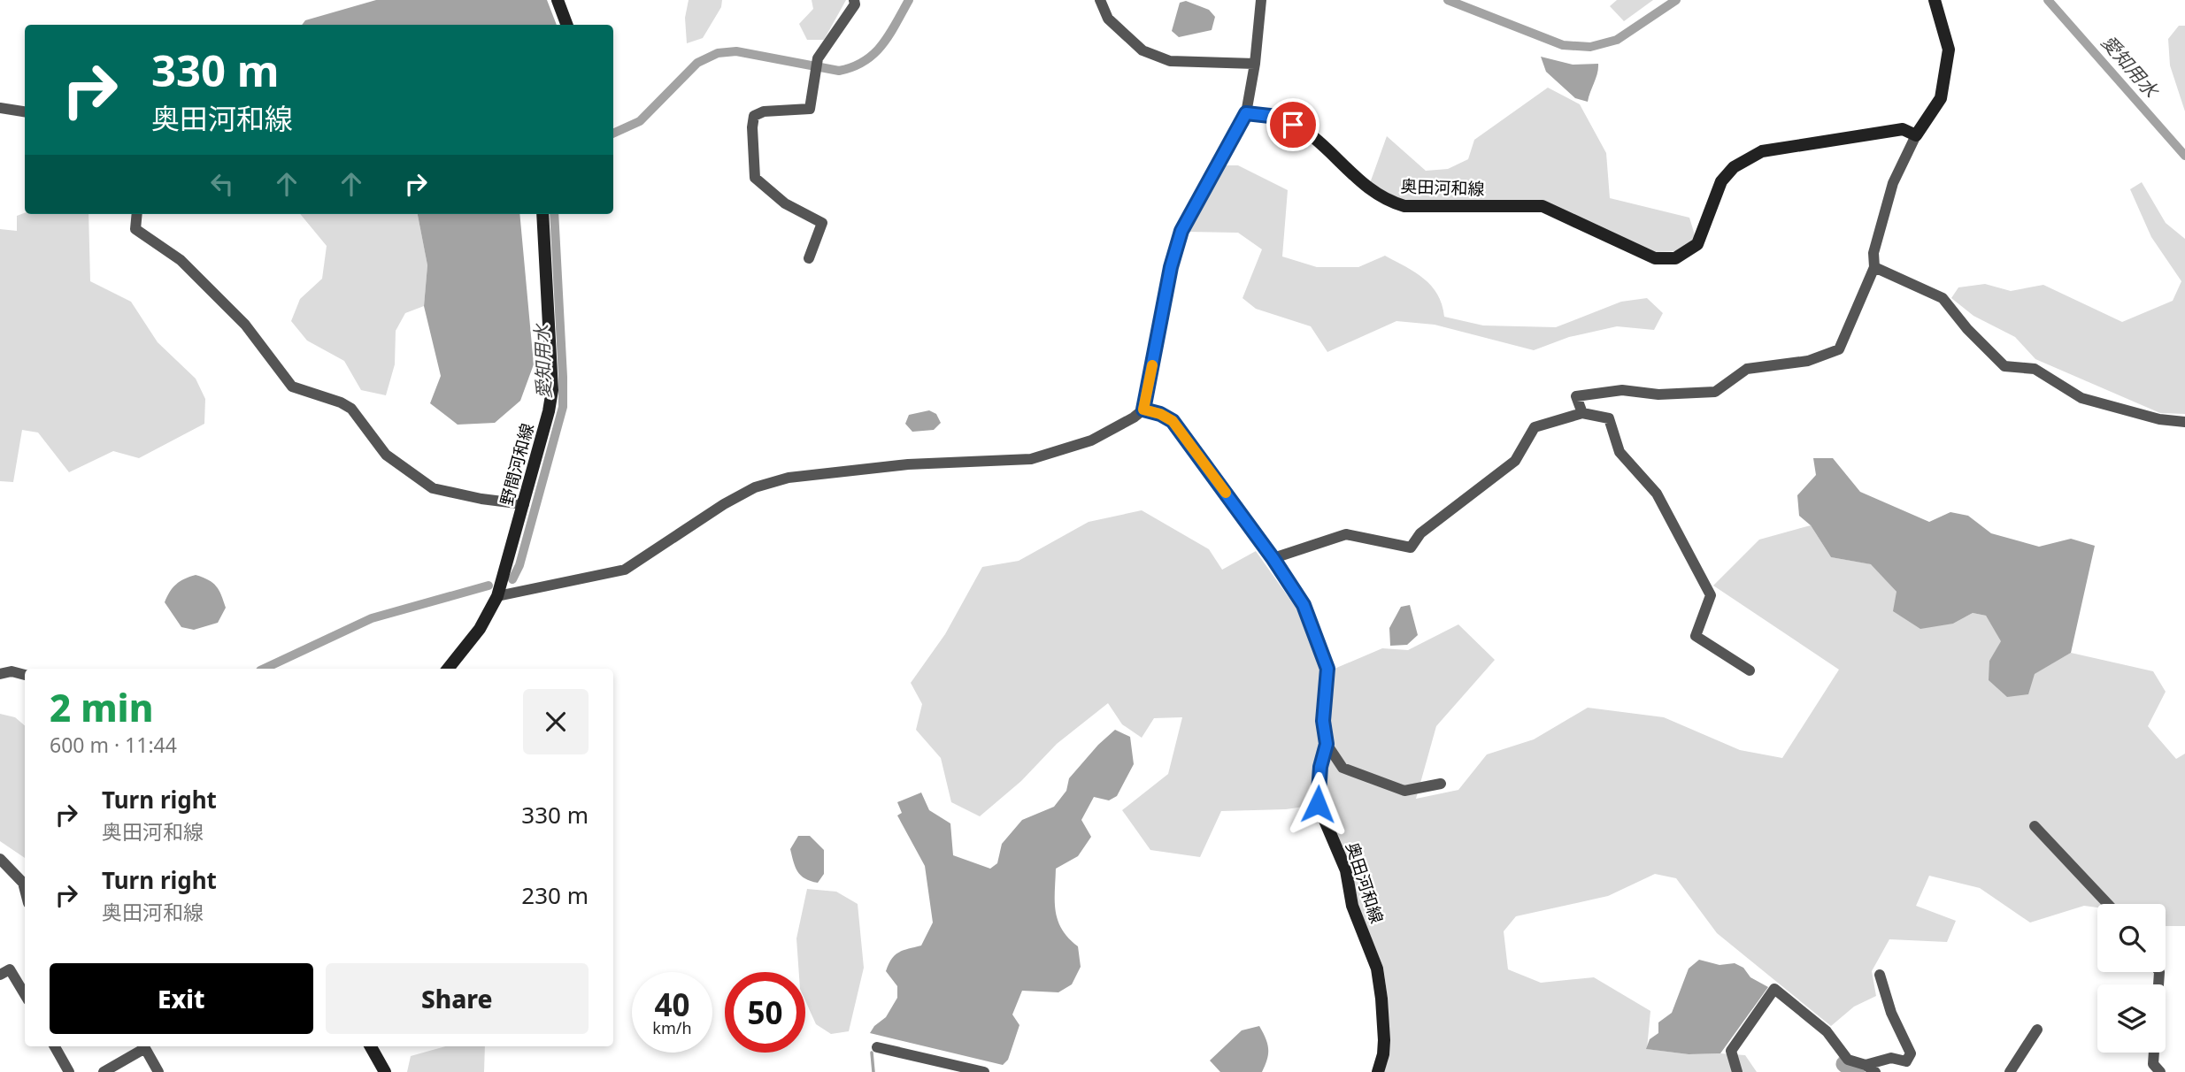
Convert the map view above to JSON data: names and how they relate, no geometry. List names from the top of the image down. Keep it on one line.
{"streets":{"main road":["奥田河和線","野間河和線"]},"water":["愛知用水"],"page":{"turn":["330 m","奥田河和線"],"heading":["2 min","600 m · 11:44"],"list":[{"name":"Turn right","note":"奥田河和線","value":"330 m"},{"name":"Turn right","note":"奥田河和線","value":"230 m"}],"buttons":["Exit","Share"],"speed":"40 km/h","limit":"50"}}
